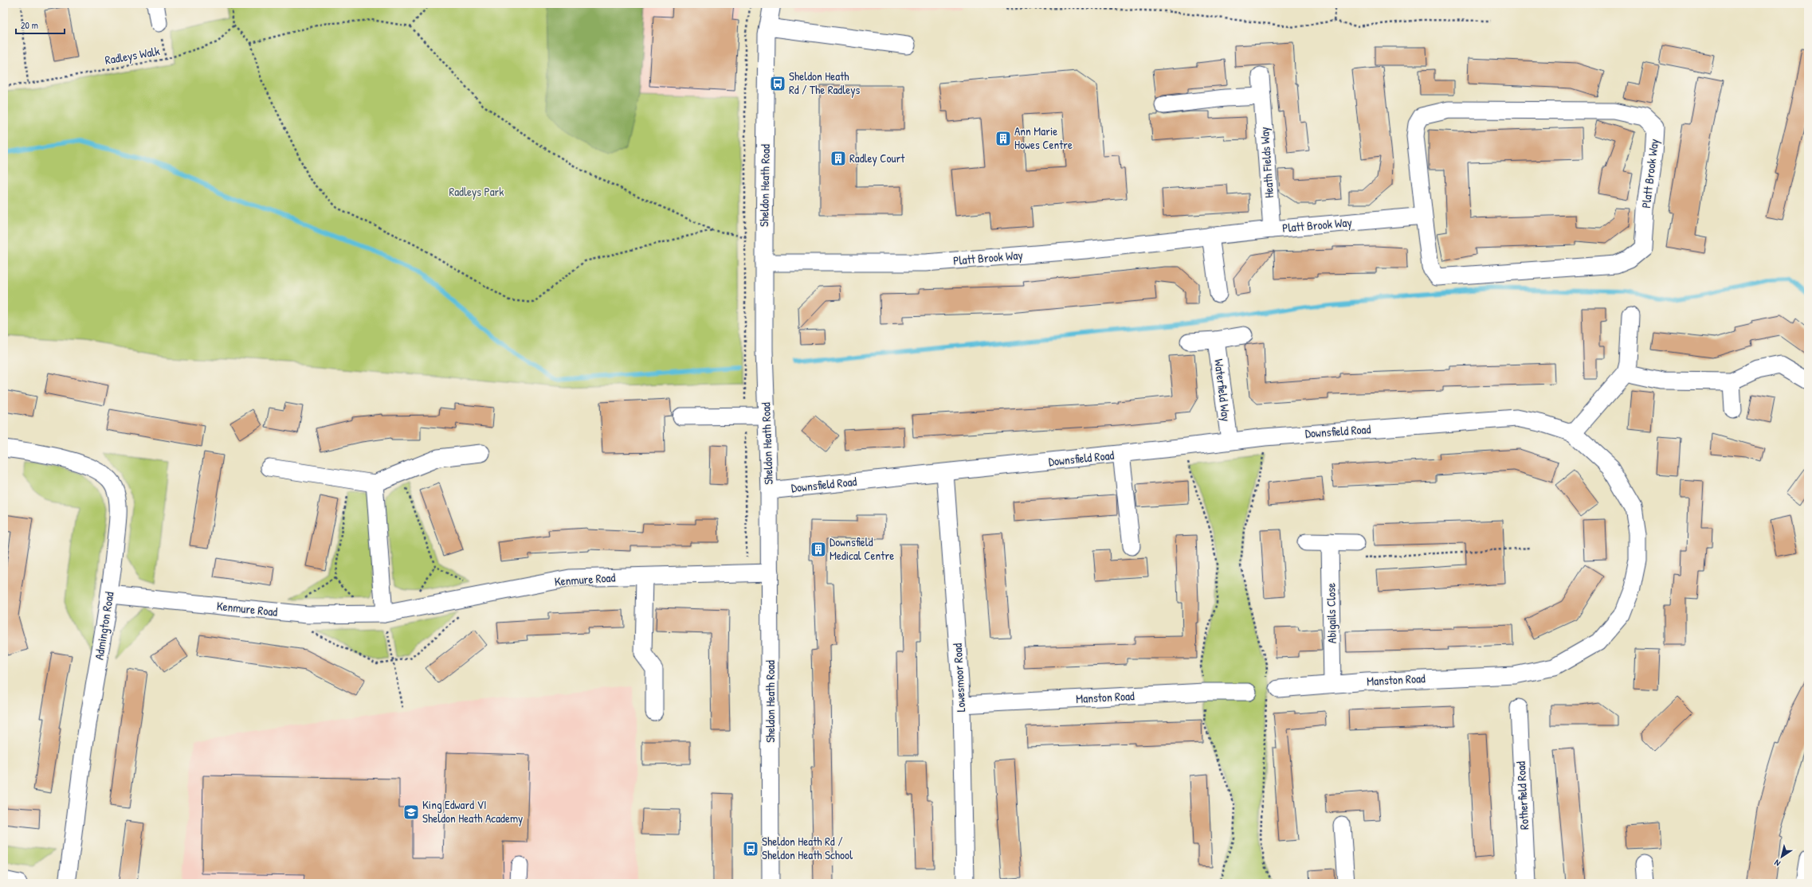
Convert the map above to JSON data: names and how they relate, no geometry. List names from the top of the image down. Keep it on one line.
{"streets":{"street":["Heath Fields Way","Platt Brook Way","Sheldon Heath Road","Waterfield Way","Downsfield Road","Kenmure Road","Abigails Close","Admington Road","Lowesmoor Road","Manston Road","Rotherfield Road"],"path":["Radleys Walk"]},"crossings":[["Heath Fields Way","Platt Brook Way"],["Platt Brook Way","Sheldon Heath Road"],["Sheldon Heath Road","Downsfield Road"],["Sheldon Heath Road","Kenmure Road"],["Waterfield Way","Downsfield Road"],["Downsfield Road","Lowesmoor Road"],["Downsfield Road","Manston Road"],["Kenmure Road","Admington Road"],["Abigails Close","Manston Road"],["Lowesmoor Road","Manston Road"]],"parks":["Radleys Park"],"places":{"bus stop":["Sheldon Heath Rd / The Radleys","Sheldon Heath Rd / Sheldon Heath School"],"building":["Ann Marie Howes Centre","Radley Court","Downsfield Medical Centre"],"school or university":["King Edward VI Sheldon Heath Academy"]},"scale_bar":"20 m","north":"bottom left"}
